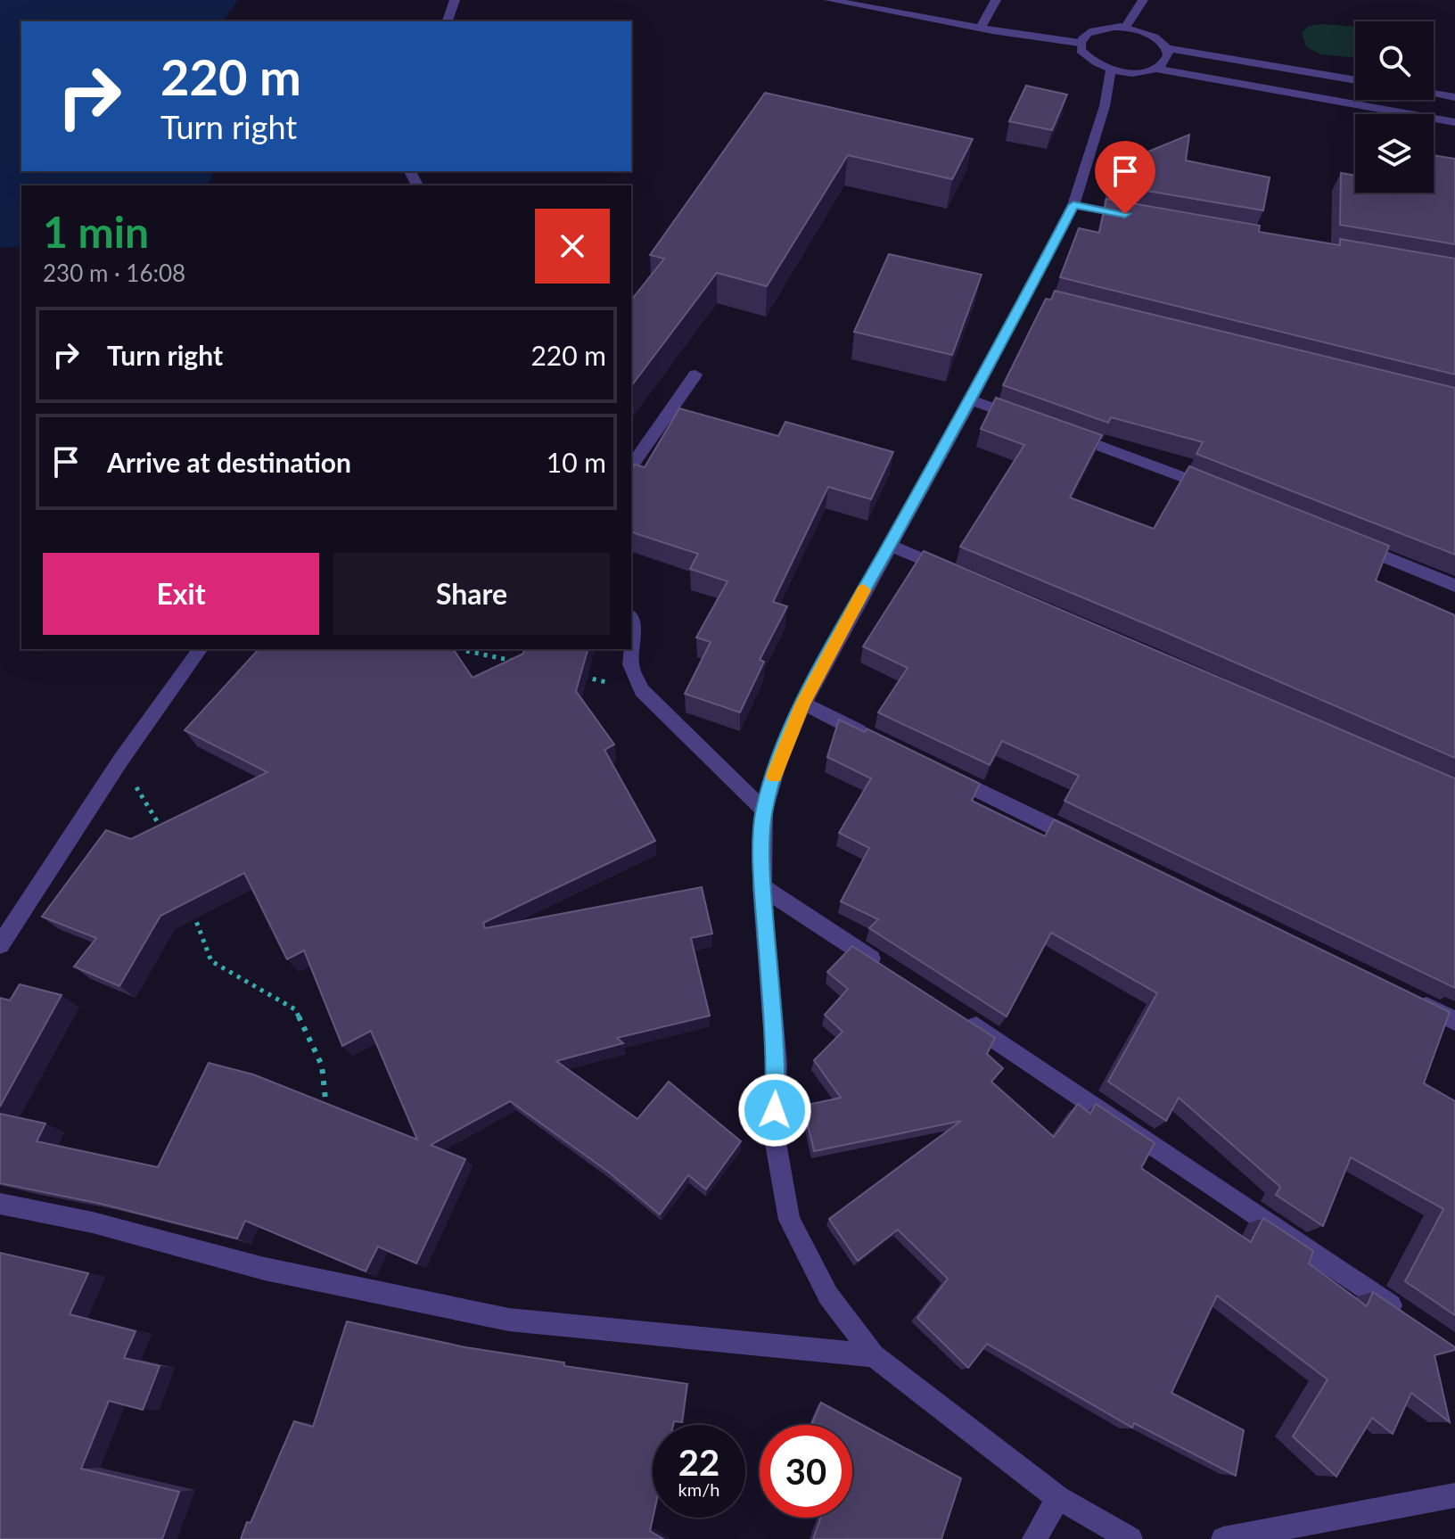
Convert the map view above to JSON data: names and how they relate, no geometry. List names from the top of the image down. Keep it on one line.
{"page":{"turn":["220 m","Turn right"],"heading":["1 min","230 m · 16:08"],"list":[{"name":"Turn right","value":"220 m"},{"name":"Arrive at destination","value":"10 m"}],"buttons":["Exit","Share"],"speed":"22 km/h","limit":"30"}}
